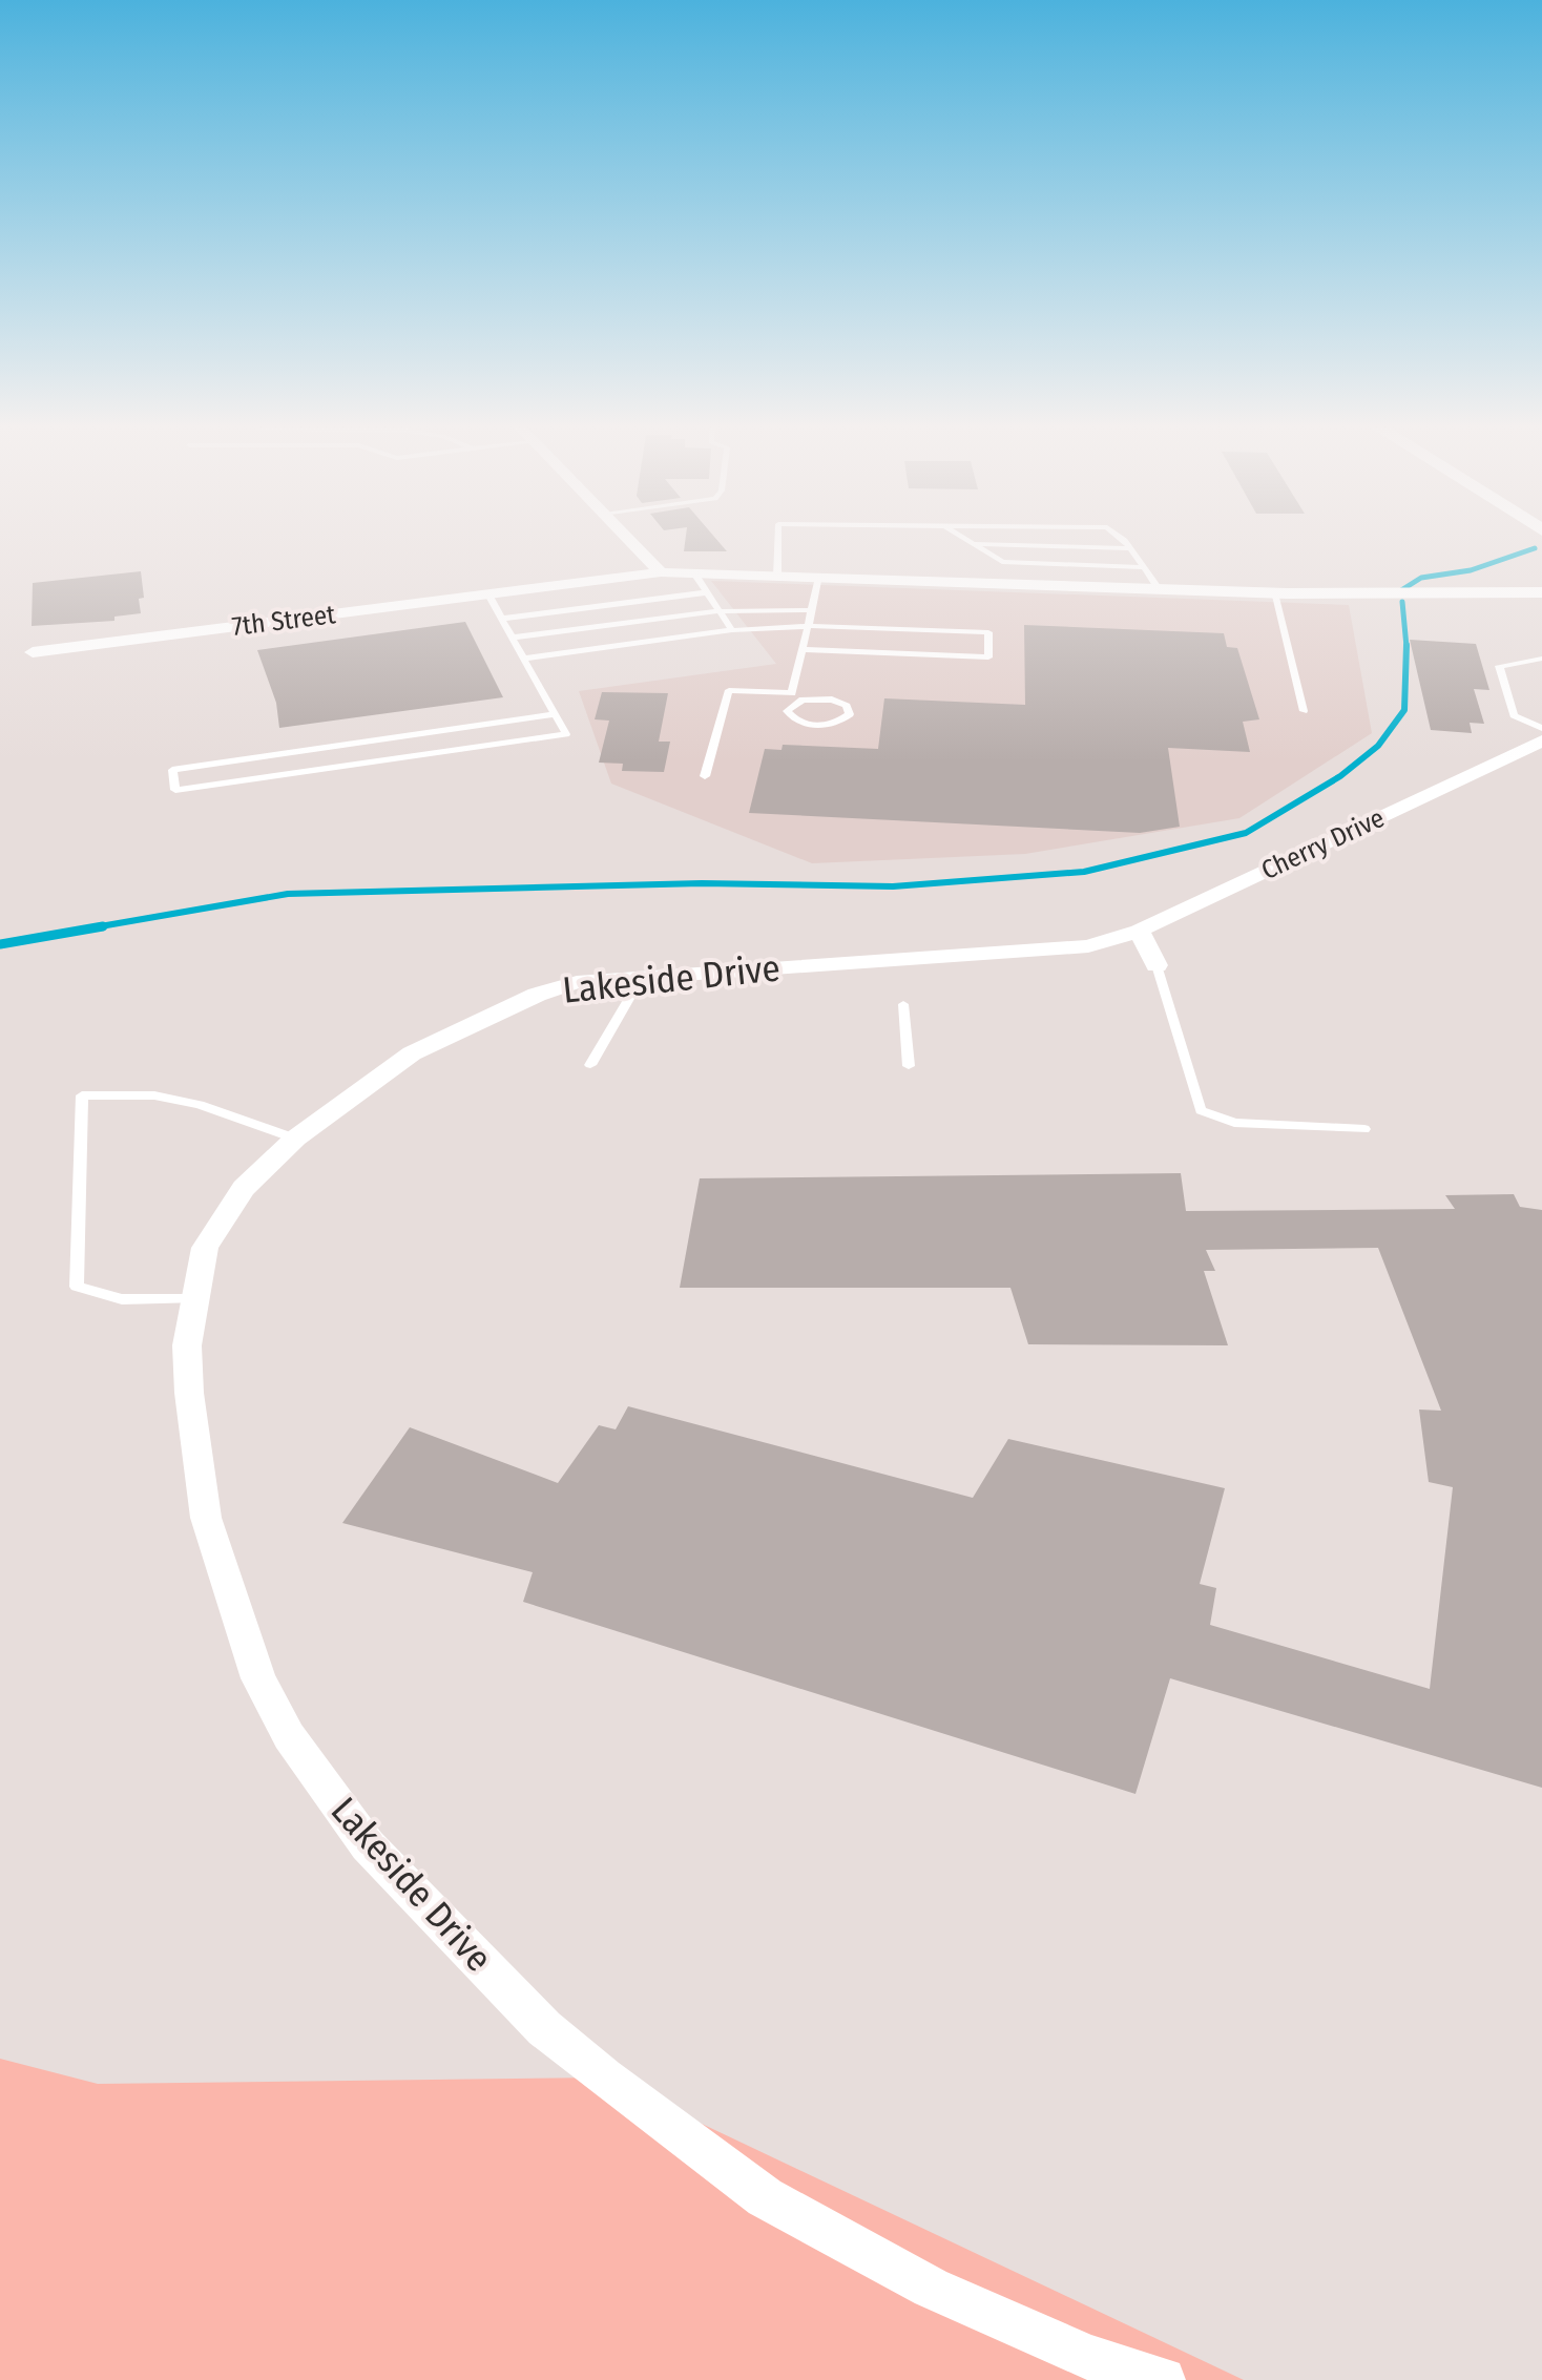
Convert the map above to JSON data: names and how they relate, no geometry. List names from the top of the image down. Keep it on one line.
{"streets":{"street":["7th Street","Cherry Drive","Lakeside Drive"]},"crossings":[["Cherry Drive","Lakeside Drive"]]}
